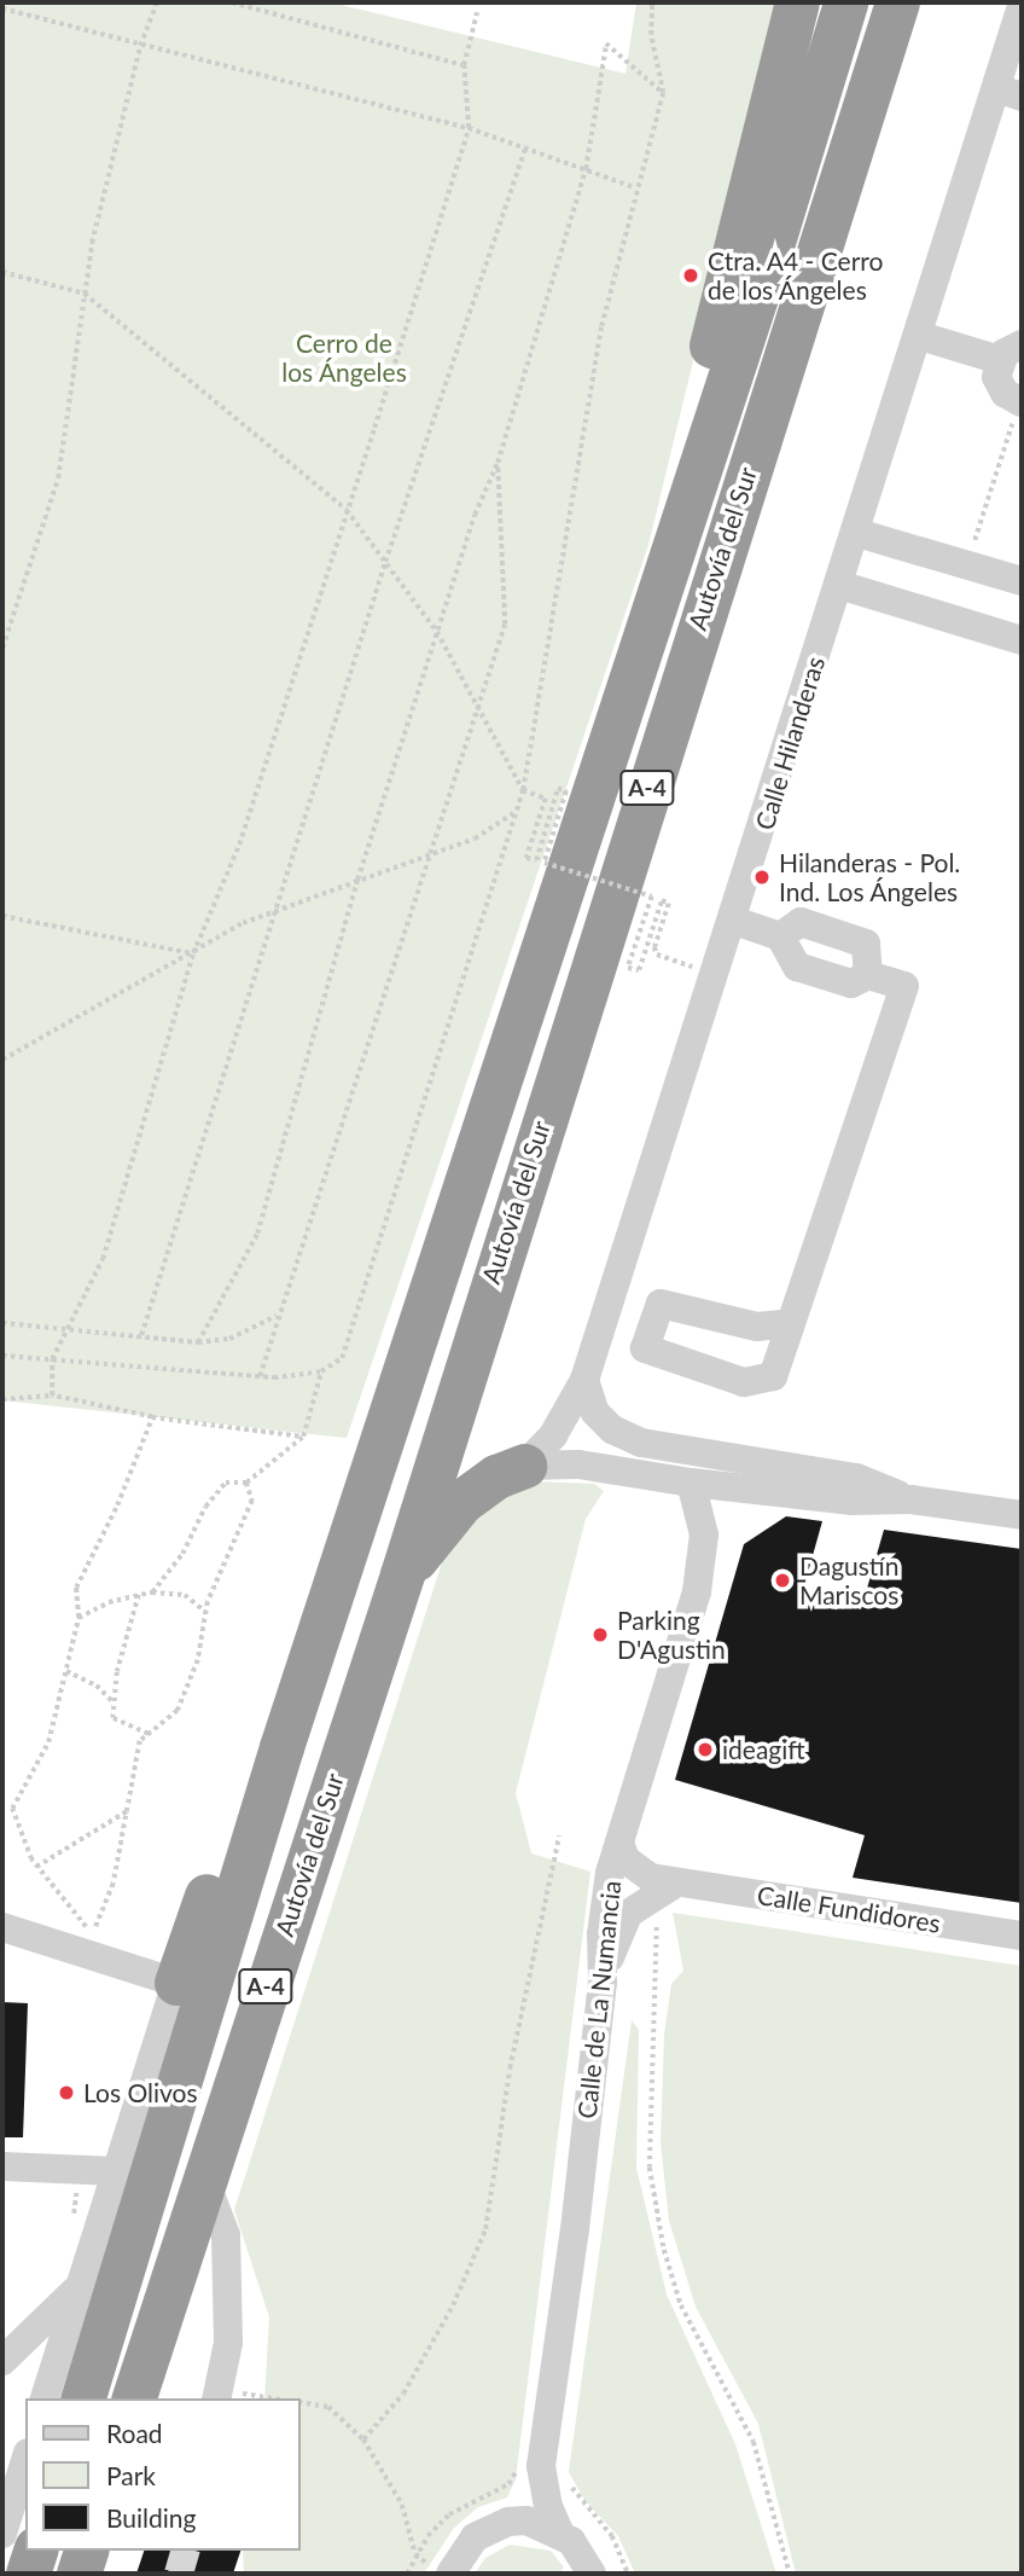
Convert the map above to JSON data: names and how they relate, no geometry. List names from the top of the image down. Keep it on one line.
{"streets":{"highway":["Autovía del Sur","A-4"],"street":["Calle Hilanderas","Calle Fundidores","Calle de La Numancia"]},"crossings":[["Calle Fundidores","Calle de La Numancia"]],"parks":["Cerro de los Ángeles"],"places":["Ctra. A4 - Cerro de los Ángeles","Hilanderas - Pol. Ind. Los Ángeles","Dagustín Mariscos","Parking D'Agustin","ideagift","Los Olivos"],"legend":["Road","Park","Building"]}
